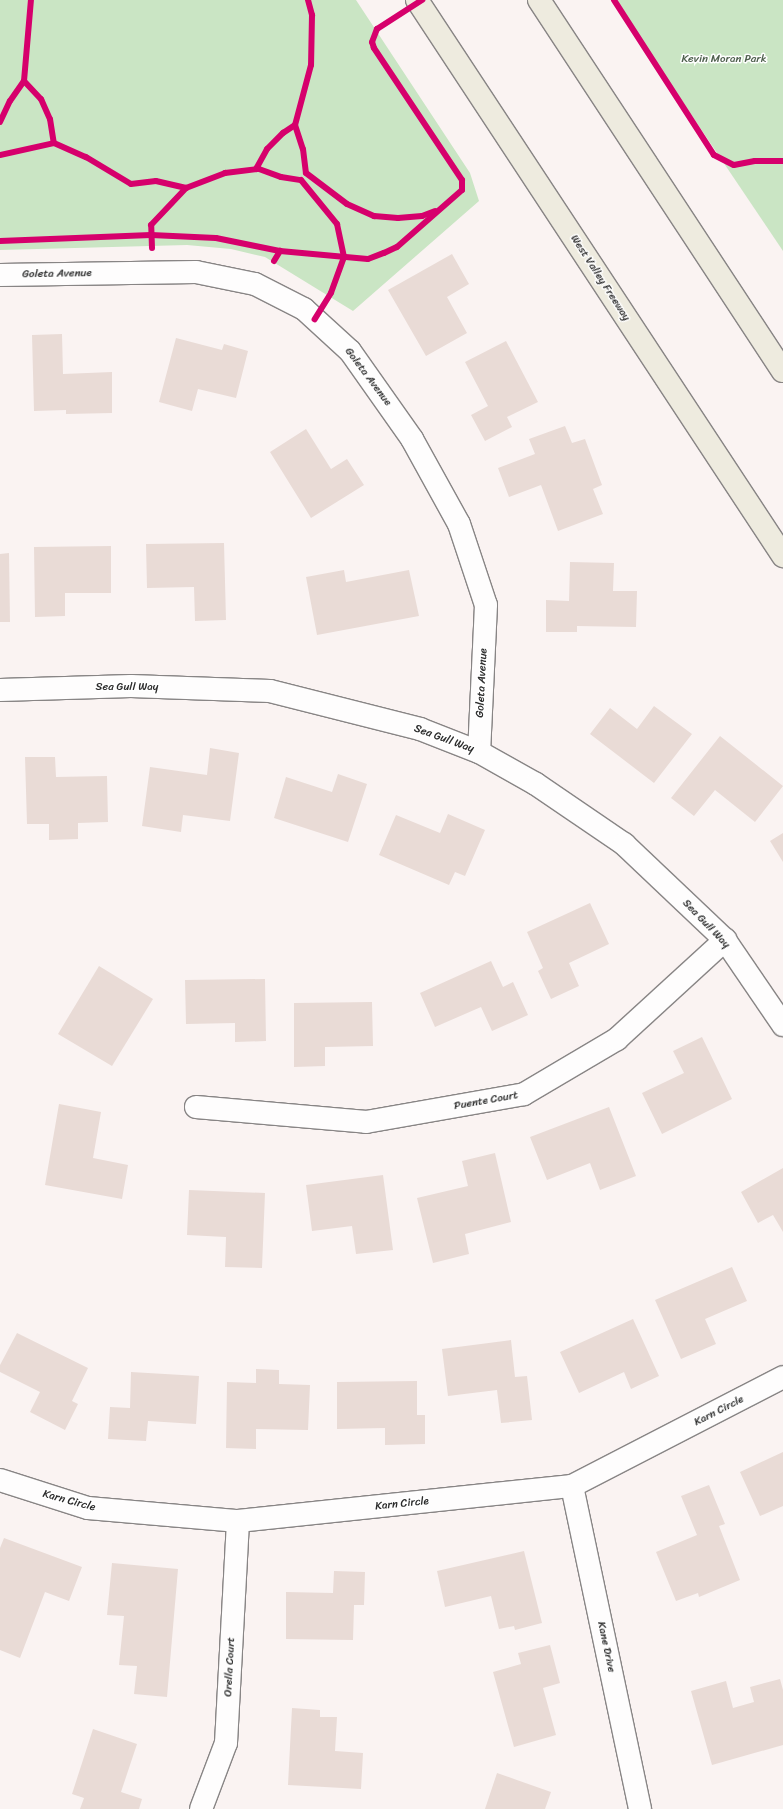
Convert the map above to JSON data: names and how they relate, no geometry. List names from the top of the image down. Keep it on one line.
{"streets":{"highway":["West Valley Freeway"],"street":["Goleta Avenue","Sea Gull Way","Puente Court","Karn Circle","Kane Drive","Orella Court"]},"crossings":[["Goleta Avenue","Sea Gull Way"],["Sea Gull Way","Puente Court"],["Karn Circle","Kane Drive"],["Karn Circle","Orella Court"]],"parks":["Kevin Moran Park"]}
